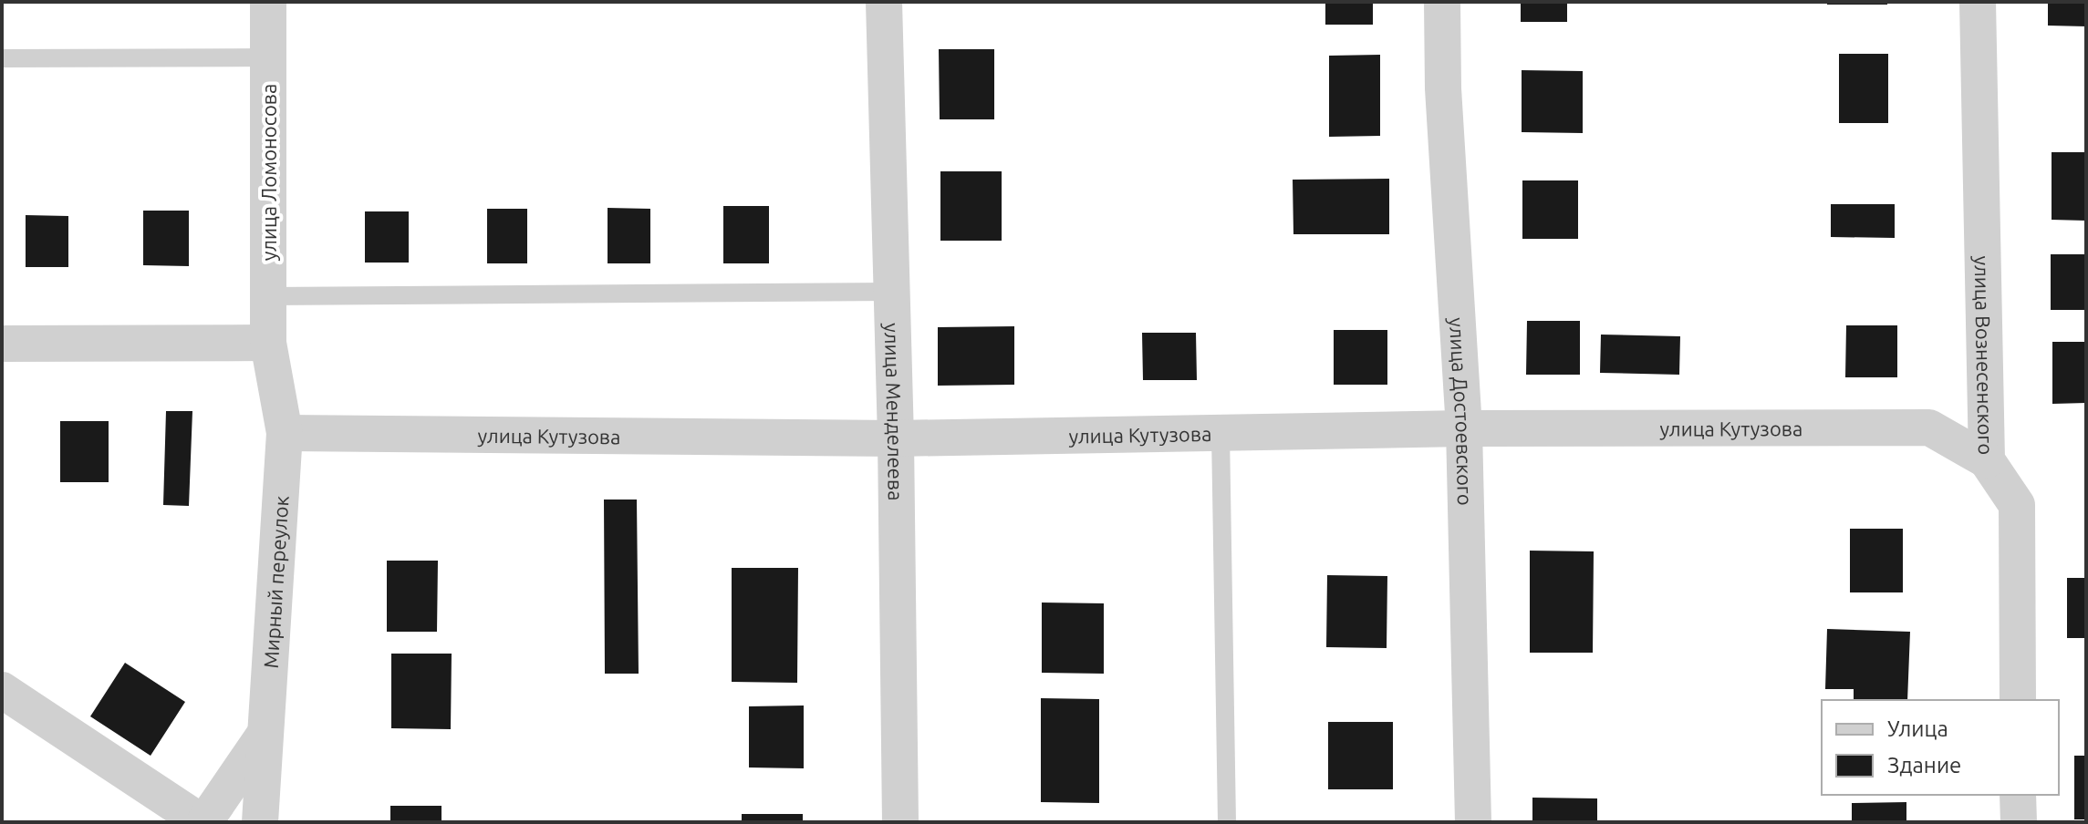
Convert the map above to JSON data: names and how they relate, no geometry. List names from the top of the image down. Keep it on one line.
{"streets":{"street":["улица Ломоносова","улица Вознесенского","улица Менделеева","улица Достоевского","улица Кутузова","Мирный переулок"]},"crossings":[["улица Ломоносова","Мирный переулок"],["улица Вознесенского","улица Кутузова"],["улица Менделеева","улица Кутузова"],["улица Достоевского","улица Кутузова"],["улица Кутузова","Мирный переулок"]],"legend":["Улица","Здание"]}
